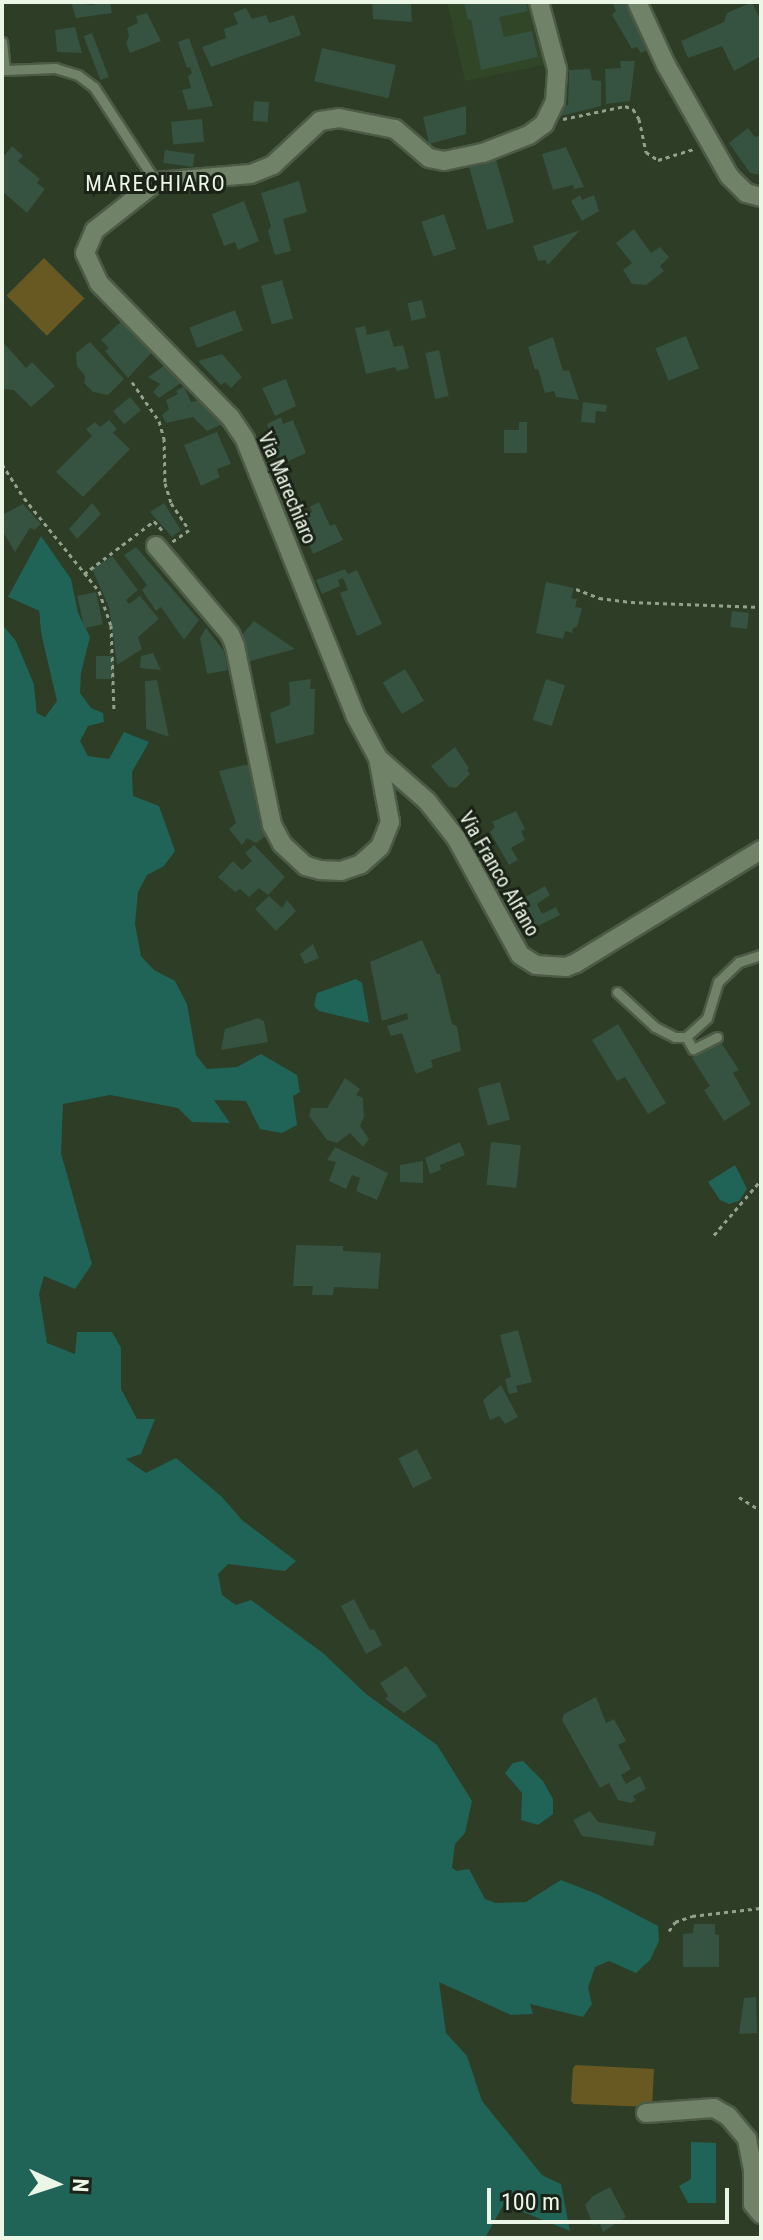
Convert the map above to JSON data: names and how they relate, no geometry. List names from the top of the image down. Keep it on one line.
{"streets":{"street":["Via Marechiaro","Via Franco Alfano"]},"crossings":[["Via Marechiaro","Via Franco Alfano"]],"districts":["MARECHIARO"],"scale_bar":"100 m","north":"right"}
